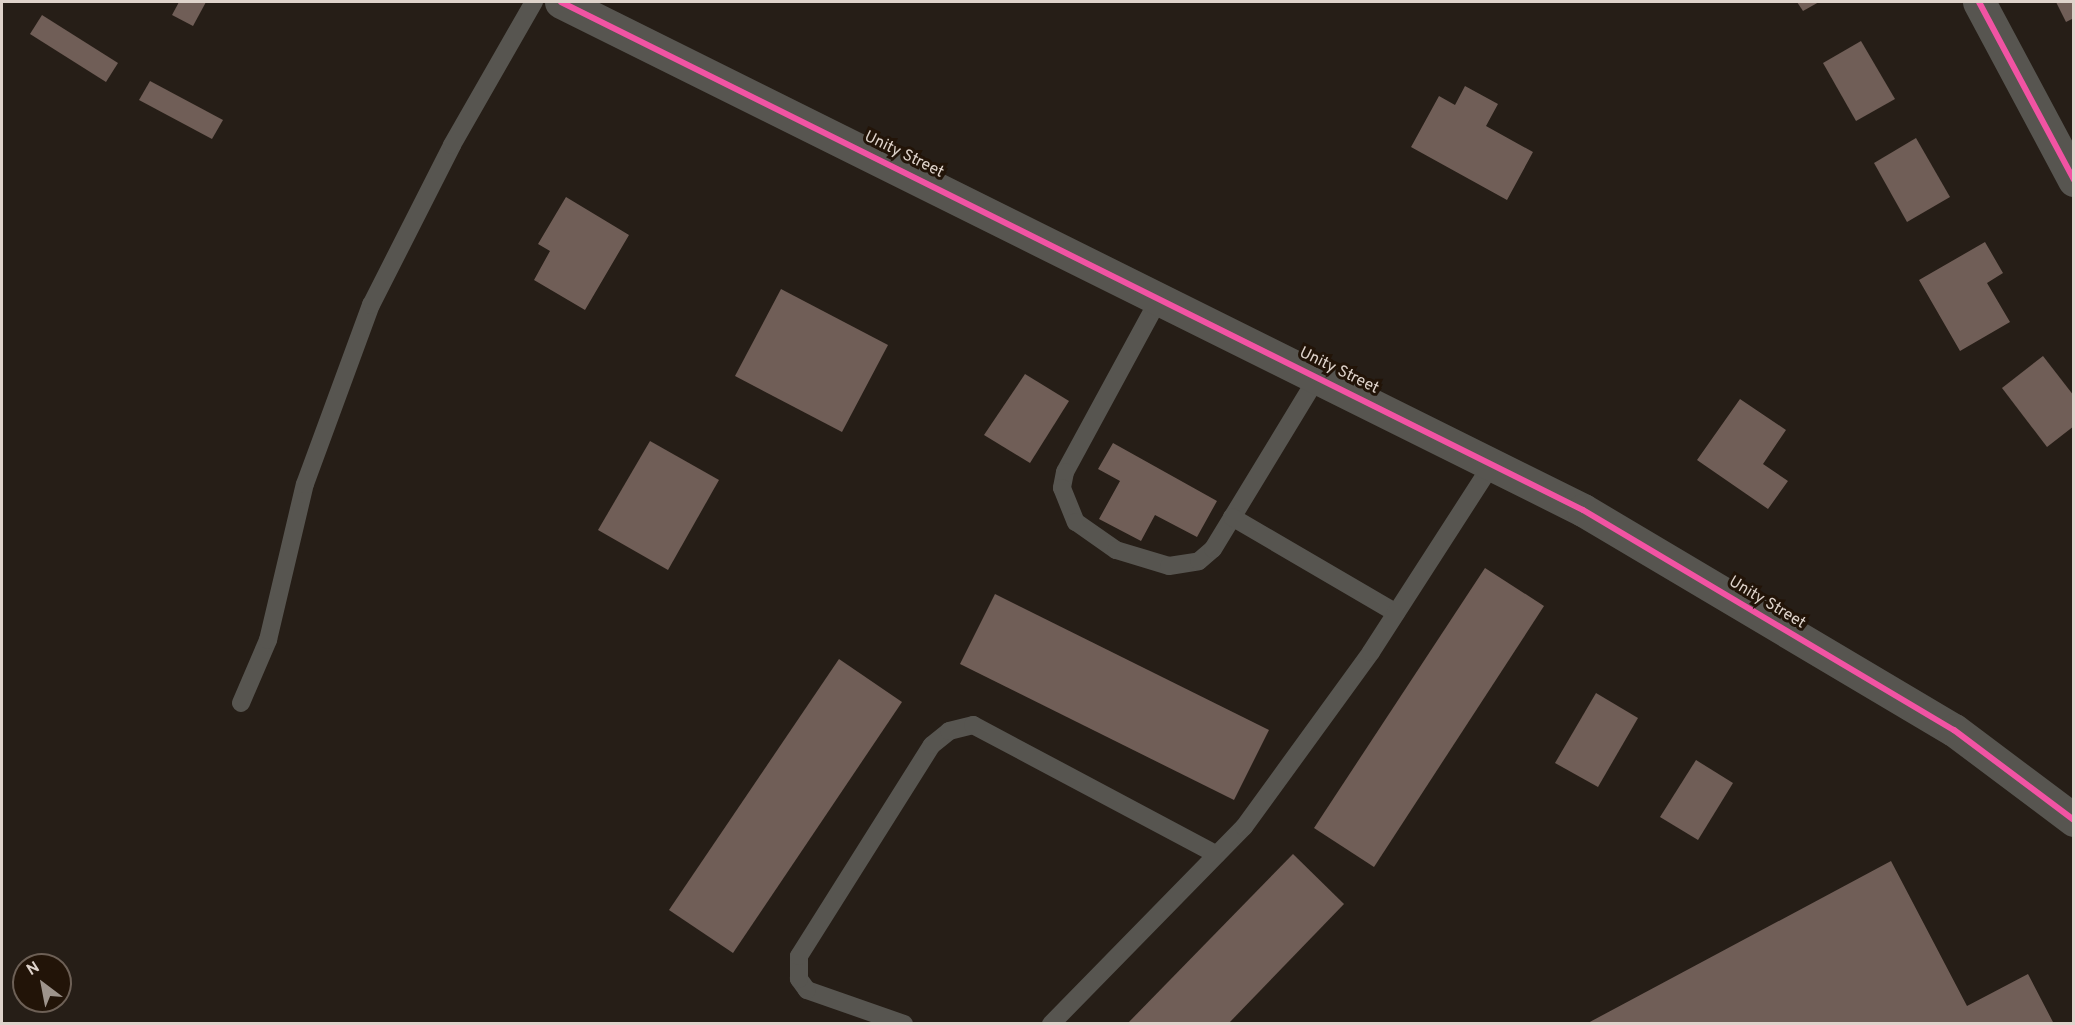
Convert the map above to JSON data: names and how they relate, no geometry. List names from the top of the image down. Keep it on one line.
{"streets":{"street":["Unity Street"]},"north":"top left"}
